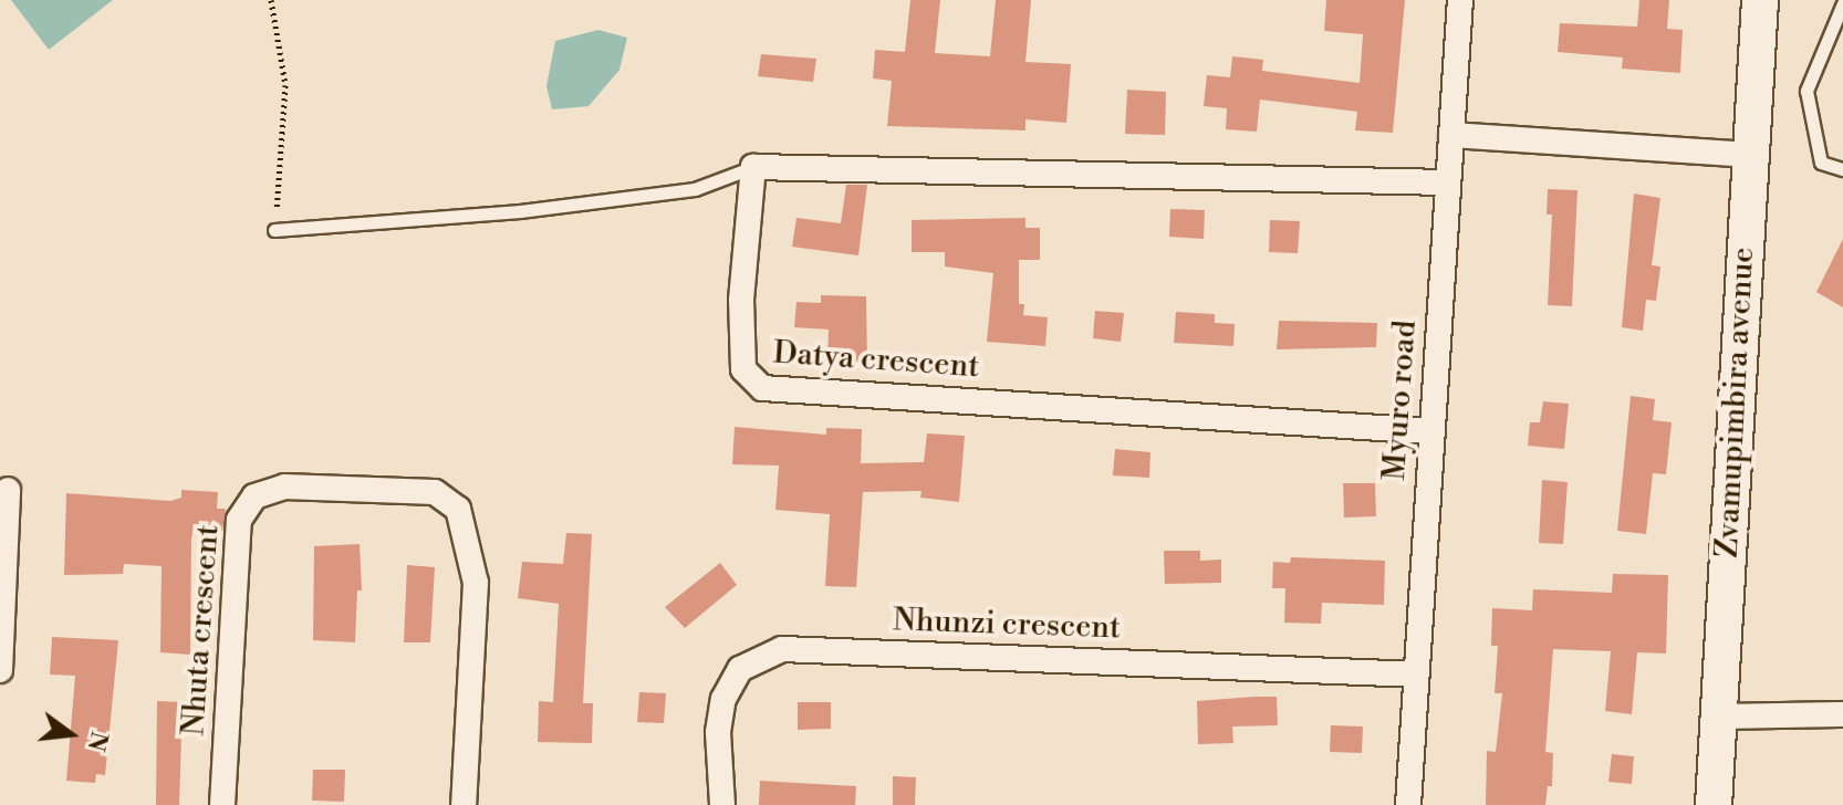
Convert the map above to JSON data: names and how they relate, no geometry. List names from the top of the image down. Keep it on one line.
{"streets":{"street":["Datya crescent","Myuro road","Zvamupimbira avenue","Nhunzi crescent","Nhuta crescent"]},"crossings":[["Datya crescent","Myuro road"],["Myuro road","Nhunzi crescent"]],"north":"right"}
